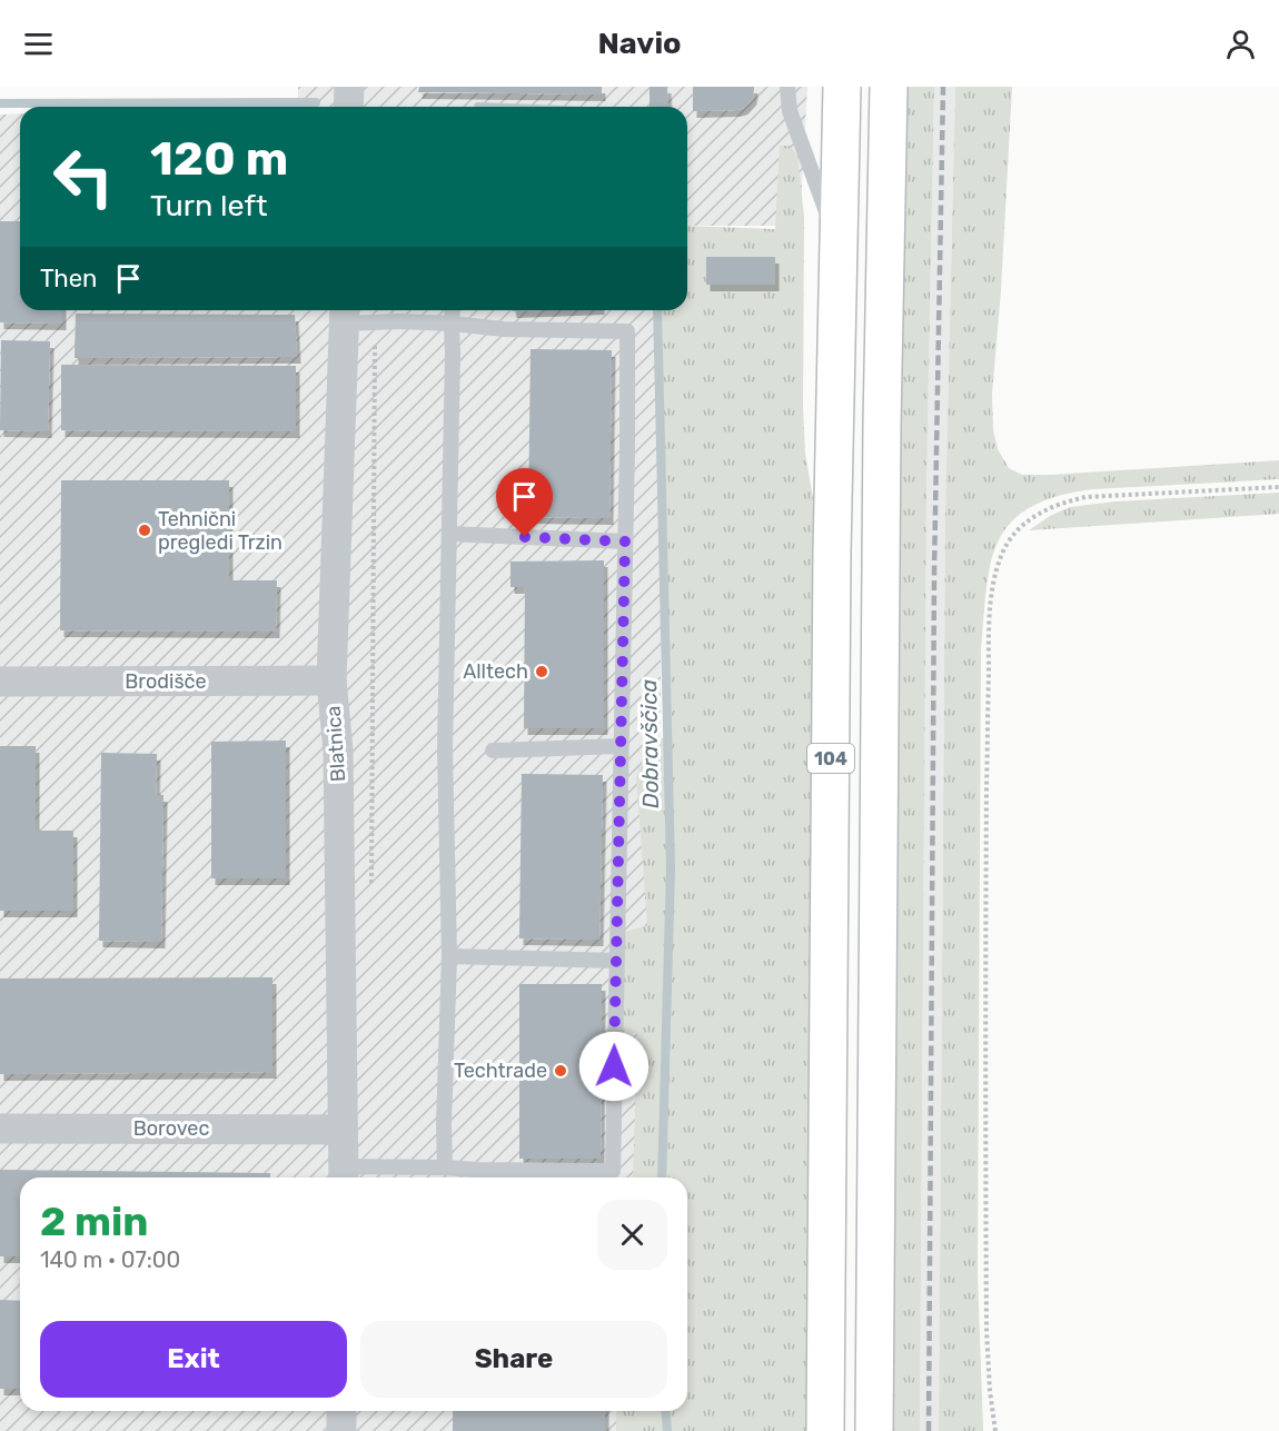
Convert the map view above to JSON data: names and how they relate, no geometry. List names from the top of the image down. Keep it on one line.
{"streets":{"main road":["104"],"street":["Brodišče","Blatnica","Borovec"]},"crossings":[["Brodišče","Blatnica"],["Blatnica","Borovec"]],"water":["Dobravščica"],"places":["Tehnični pregledi Trzin","Alltech","Techtrade"],"page":{"header":"Navio","turn":["120 m","Turn left"],"then":"Then","heading":["2 min","140 m · 07:00"],"buttons":["Exit","Share"]}}
